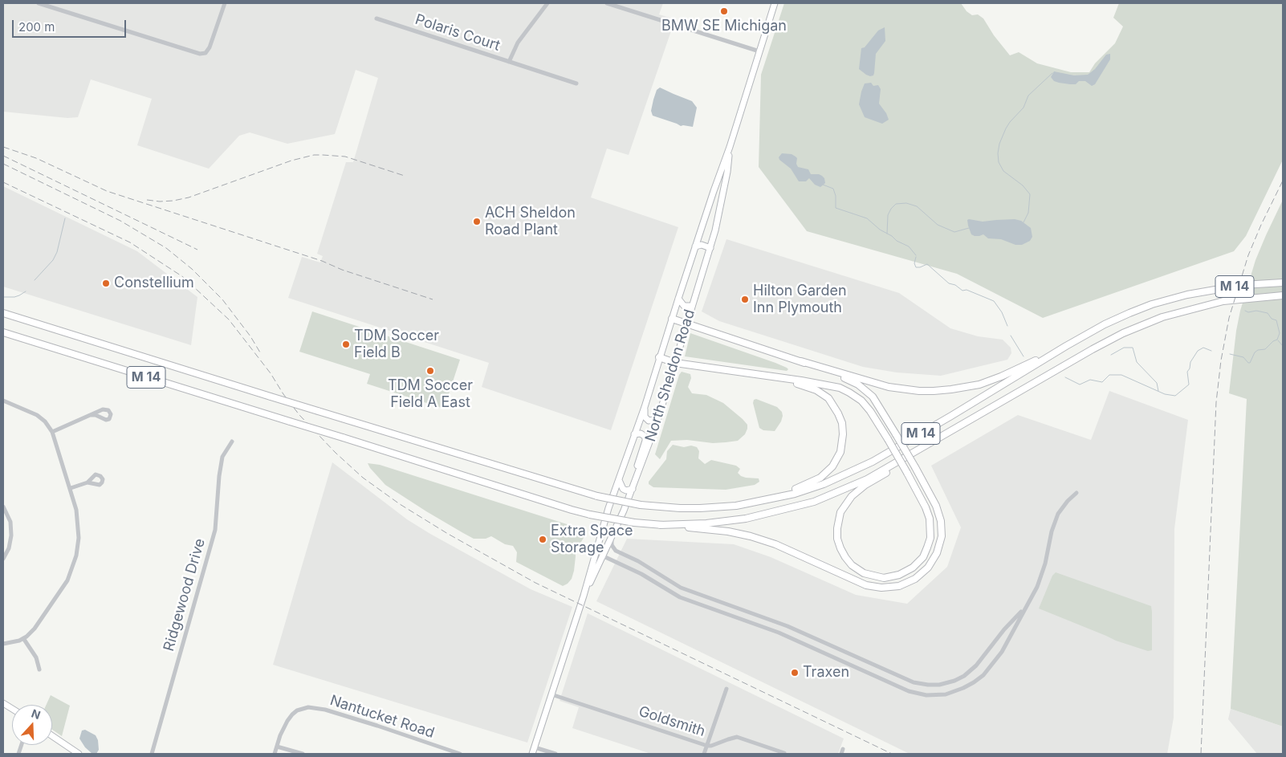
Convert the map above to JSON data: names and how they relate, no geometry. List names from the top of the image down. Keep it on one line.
{"streets":{"highway":["M 14"],"main road":["North Sheldon Road"],"street":["Polaris Court","Ridgewood Drive","Nantucket Road","Goldsmith"]},"crossings":[["North Sheldon Road","Goldsmith"]],"places":["BMW SE Michigan","ACH Sheldon Road Plant","Constellium","Hilton Garden Inn Plymouth","TDM Soccer Field B","TDM Soccer Field A East","Extra Space Storage","Traxen"],"scale_bar":"200 m","north":"top"}
